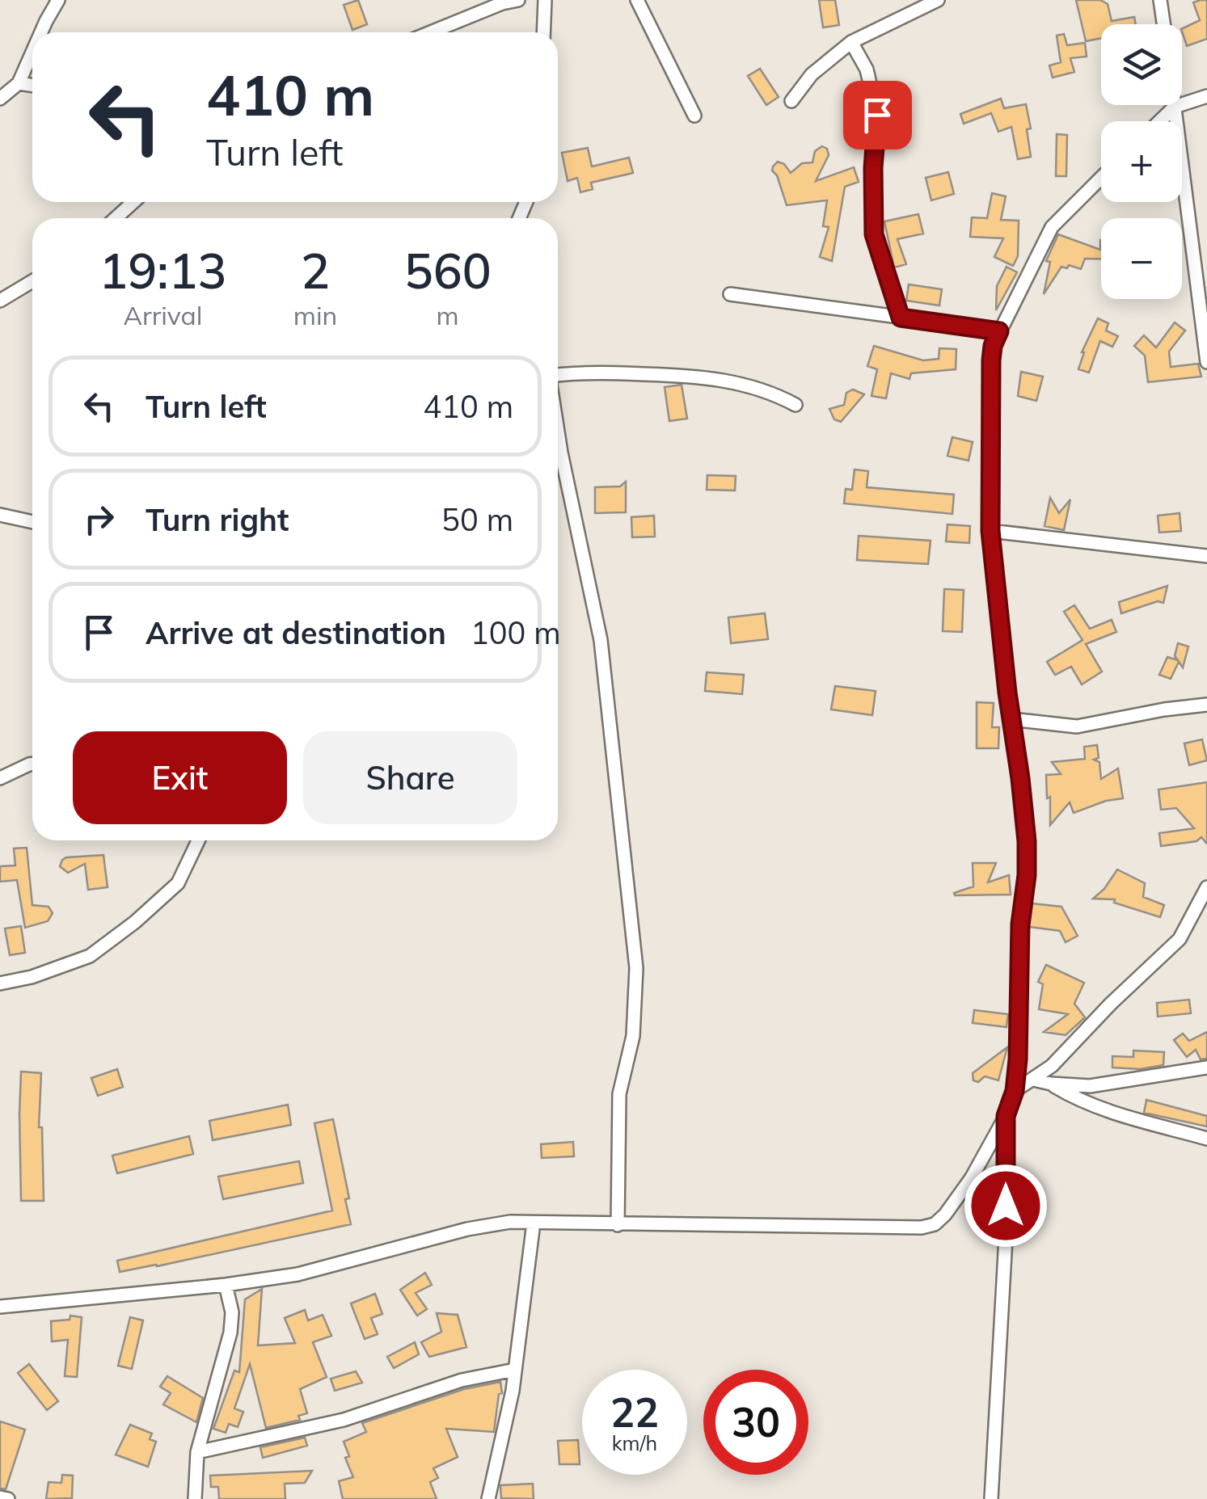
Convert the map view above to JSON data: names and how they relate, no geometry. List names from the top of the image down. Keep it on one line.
{"page":{"map_buttons":["+","−"],"turn":["410 m","Turn left"],"eta":["19:13","Arrival","2","min","560","m"],"list":[{"name":"Turn left","value":"410 m"},{"name":"Turn right","value":"50 m"},{"name":"Arrive at destination","value":"100 m"}],"buttons":["Exit","Share"],"speed":"22 km/h","limit":"30"}}
